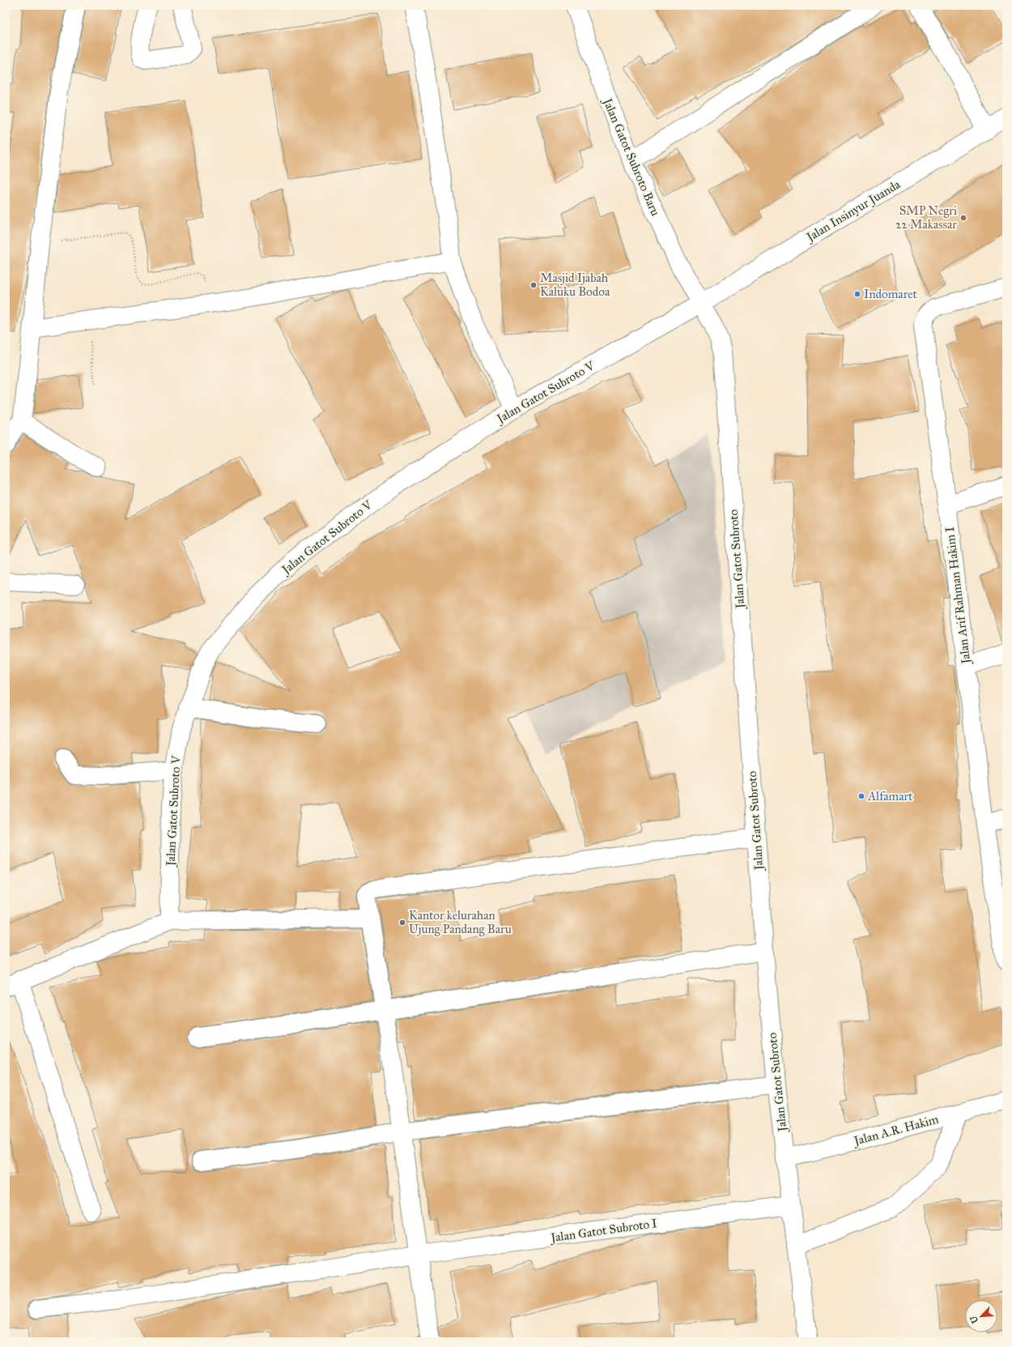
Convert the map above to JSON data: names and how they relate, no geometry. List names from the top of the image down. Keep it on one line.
{"streets":{"street":["Jalan Gatot Subroto Baru","Jalan Insinyur Juanda","Jalan Gatot Subroto V","Jalan Gatot Subroto","Jalan Arif Rahman Hakim I","Jalan A.R. Hakim","Jalan Gatot Subroto I"]},"crossings":[["Jalan Gatot Subroto Baru","Jalan Insinyur Juanda"],["Jalan Gatot Subroto Baru","Jalan Gatot Subroto V"],["Jalan Gatot Subroto Baru","Jalan Gatot Subroto"],["Jalan Insinyur Juanda","Jalan Gatot Subroto V"],["Jalan Insinyur Juanda","Jalan Gatot Subroto"],["Jalan Gatot Subroto V","Jalan Gatot Subroto"],["Jalan Gatot Subroto","Jalan A.R. Hakim"],["Jalan Gatot Subroto","Jalan Gatot Subroto I"]],"places":["SMP Negri 22 Makassar","Masjid Ijabah Kaluku Bodoa","Indomaret","Alfamart","Kantor kelurahan Ujung Pandang Baru"],"north":"bottom left"}
